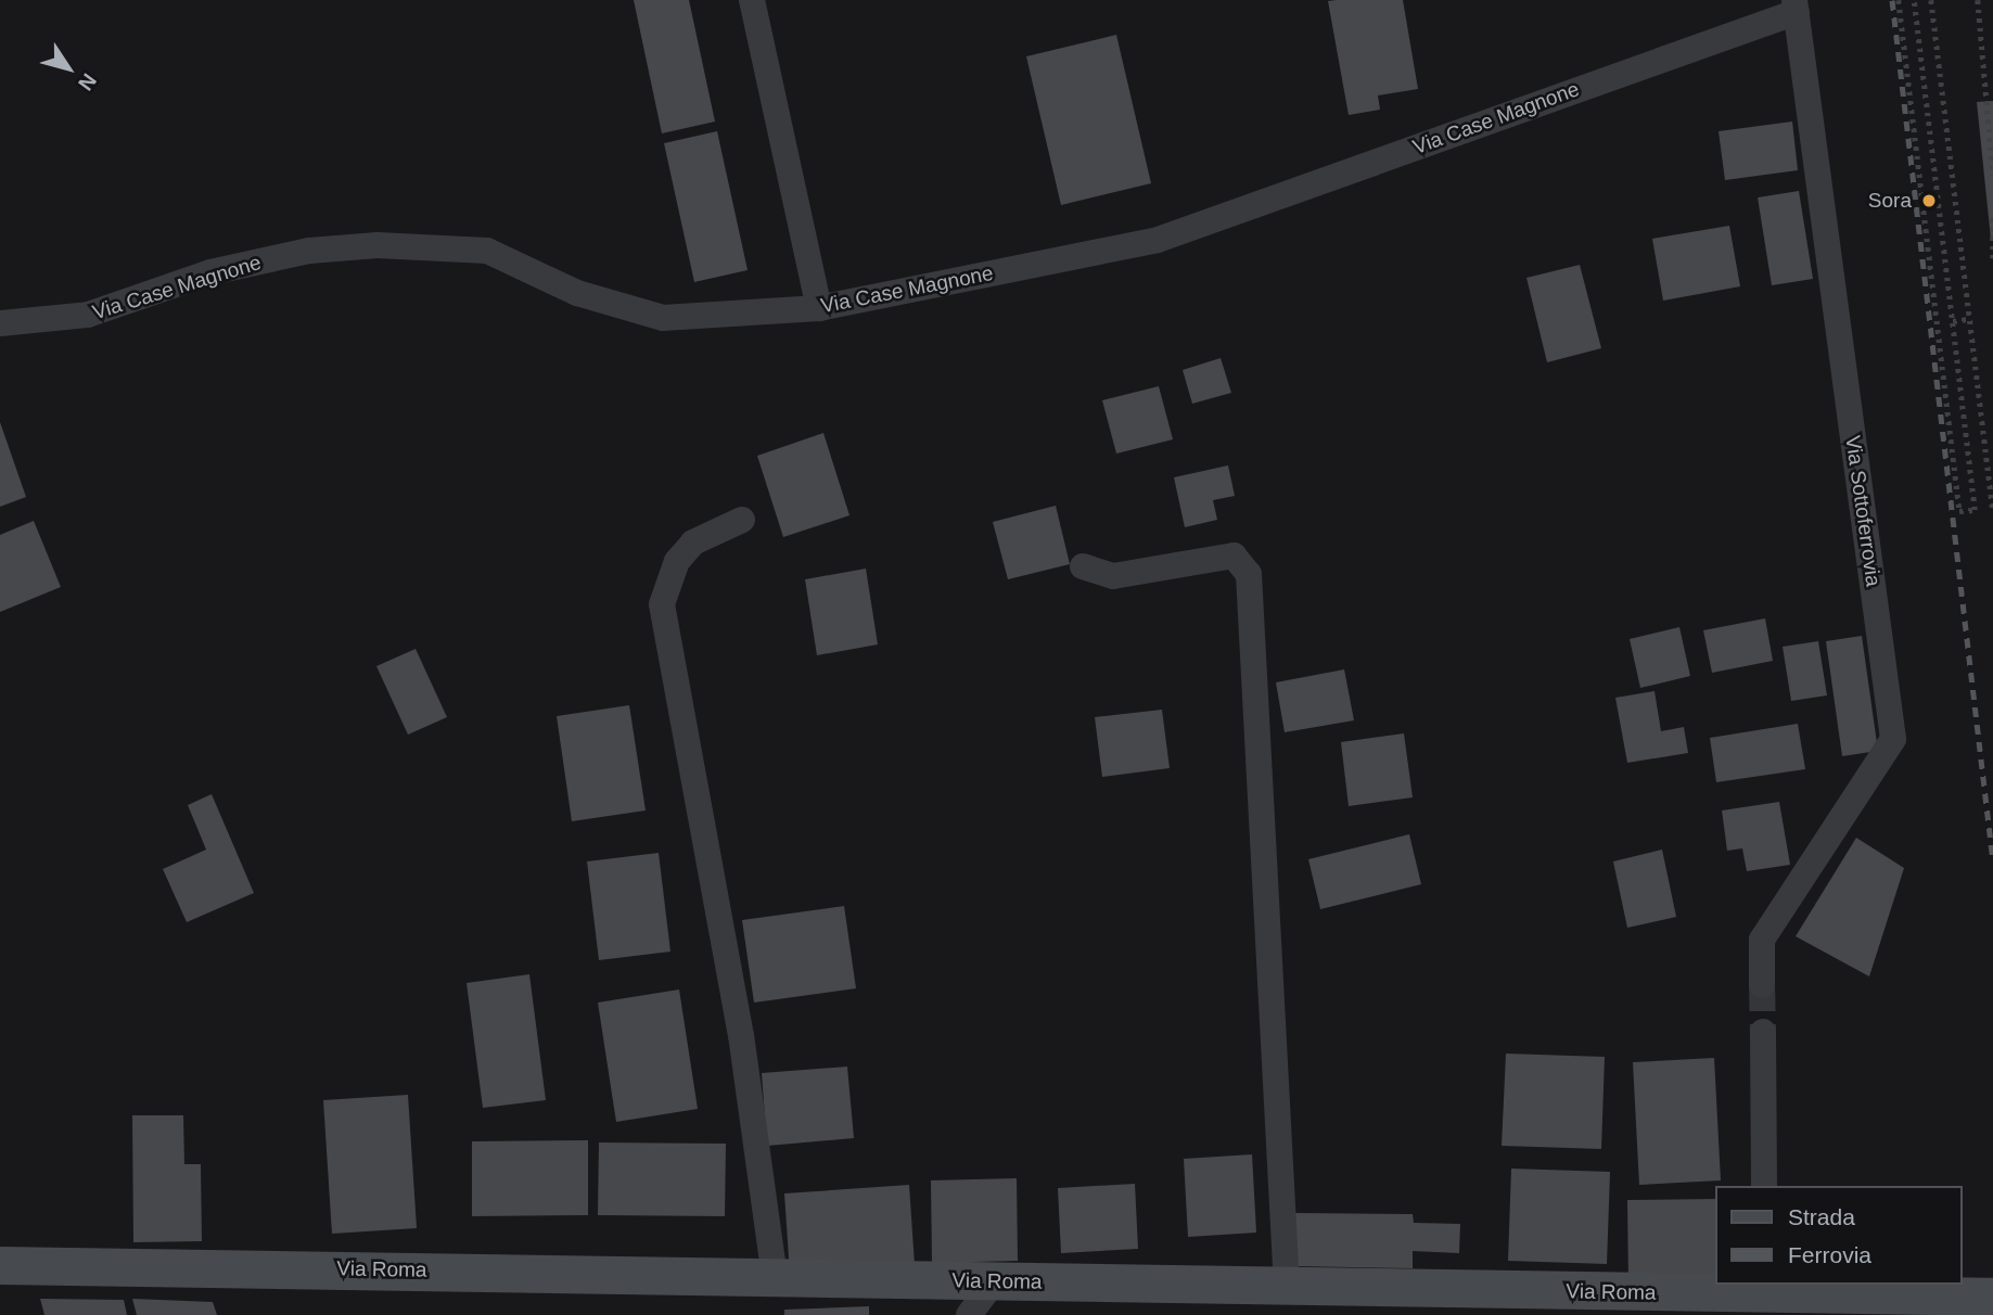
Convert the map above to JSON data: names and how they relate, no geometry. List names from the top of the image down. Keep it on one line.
{"streets":{"main road":["Via Roma"],"street":["Via Case Magnone","Via Sottoferrovia"]},"crossings":[["Via Case Magnone","Via Sottoferrovia"]],"places":["Sora"],"legend":["Strada","Ferrovia"],"north":"bottom right"}
